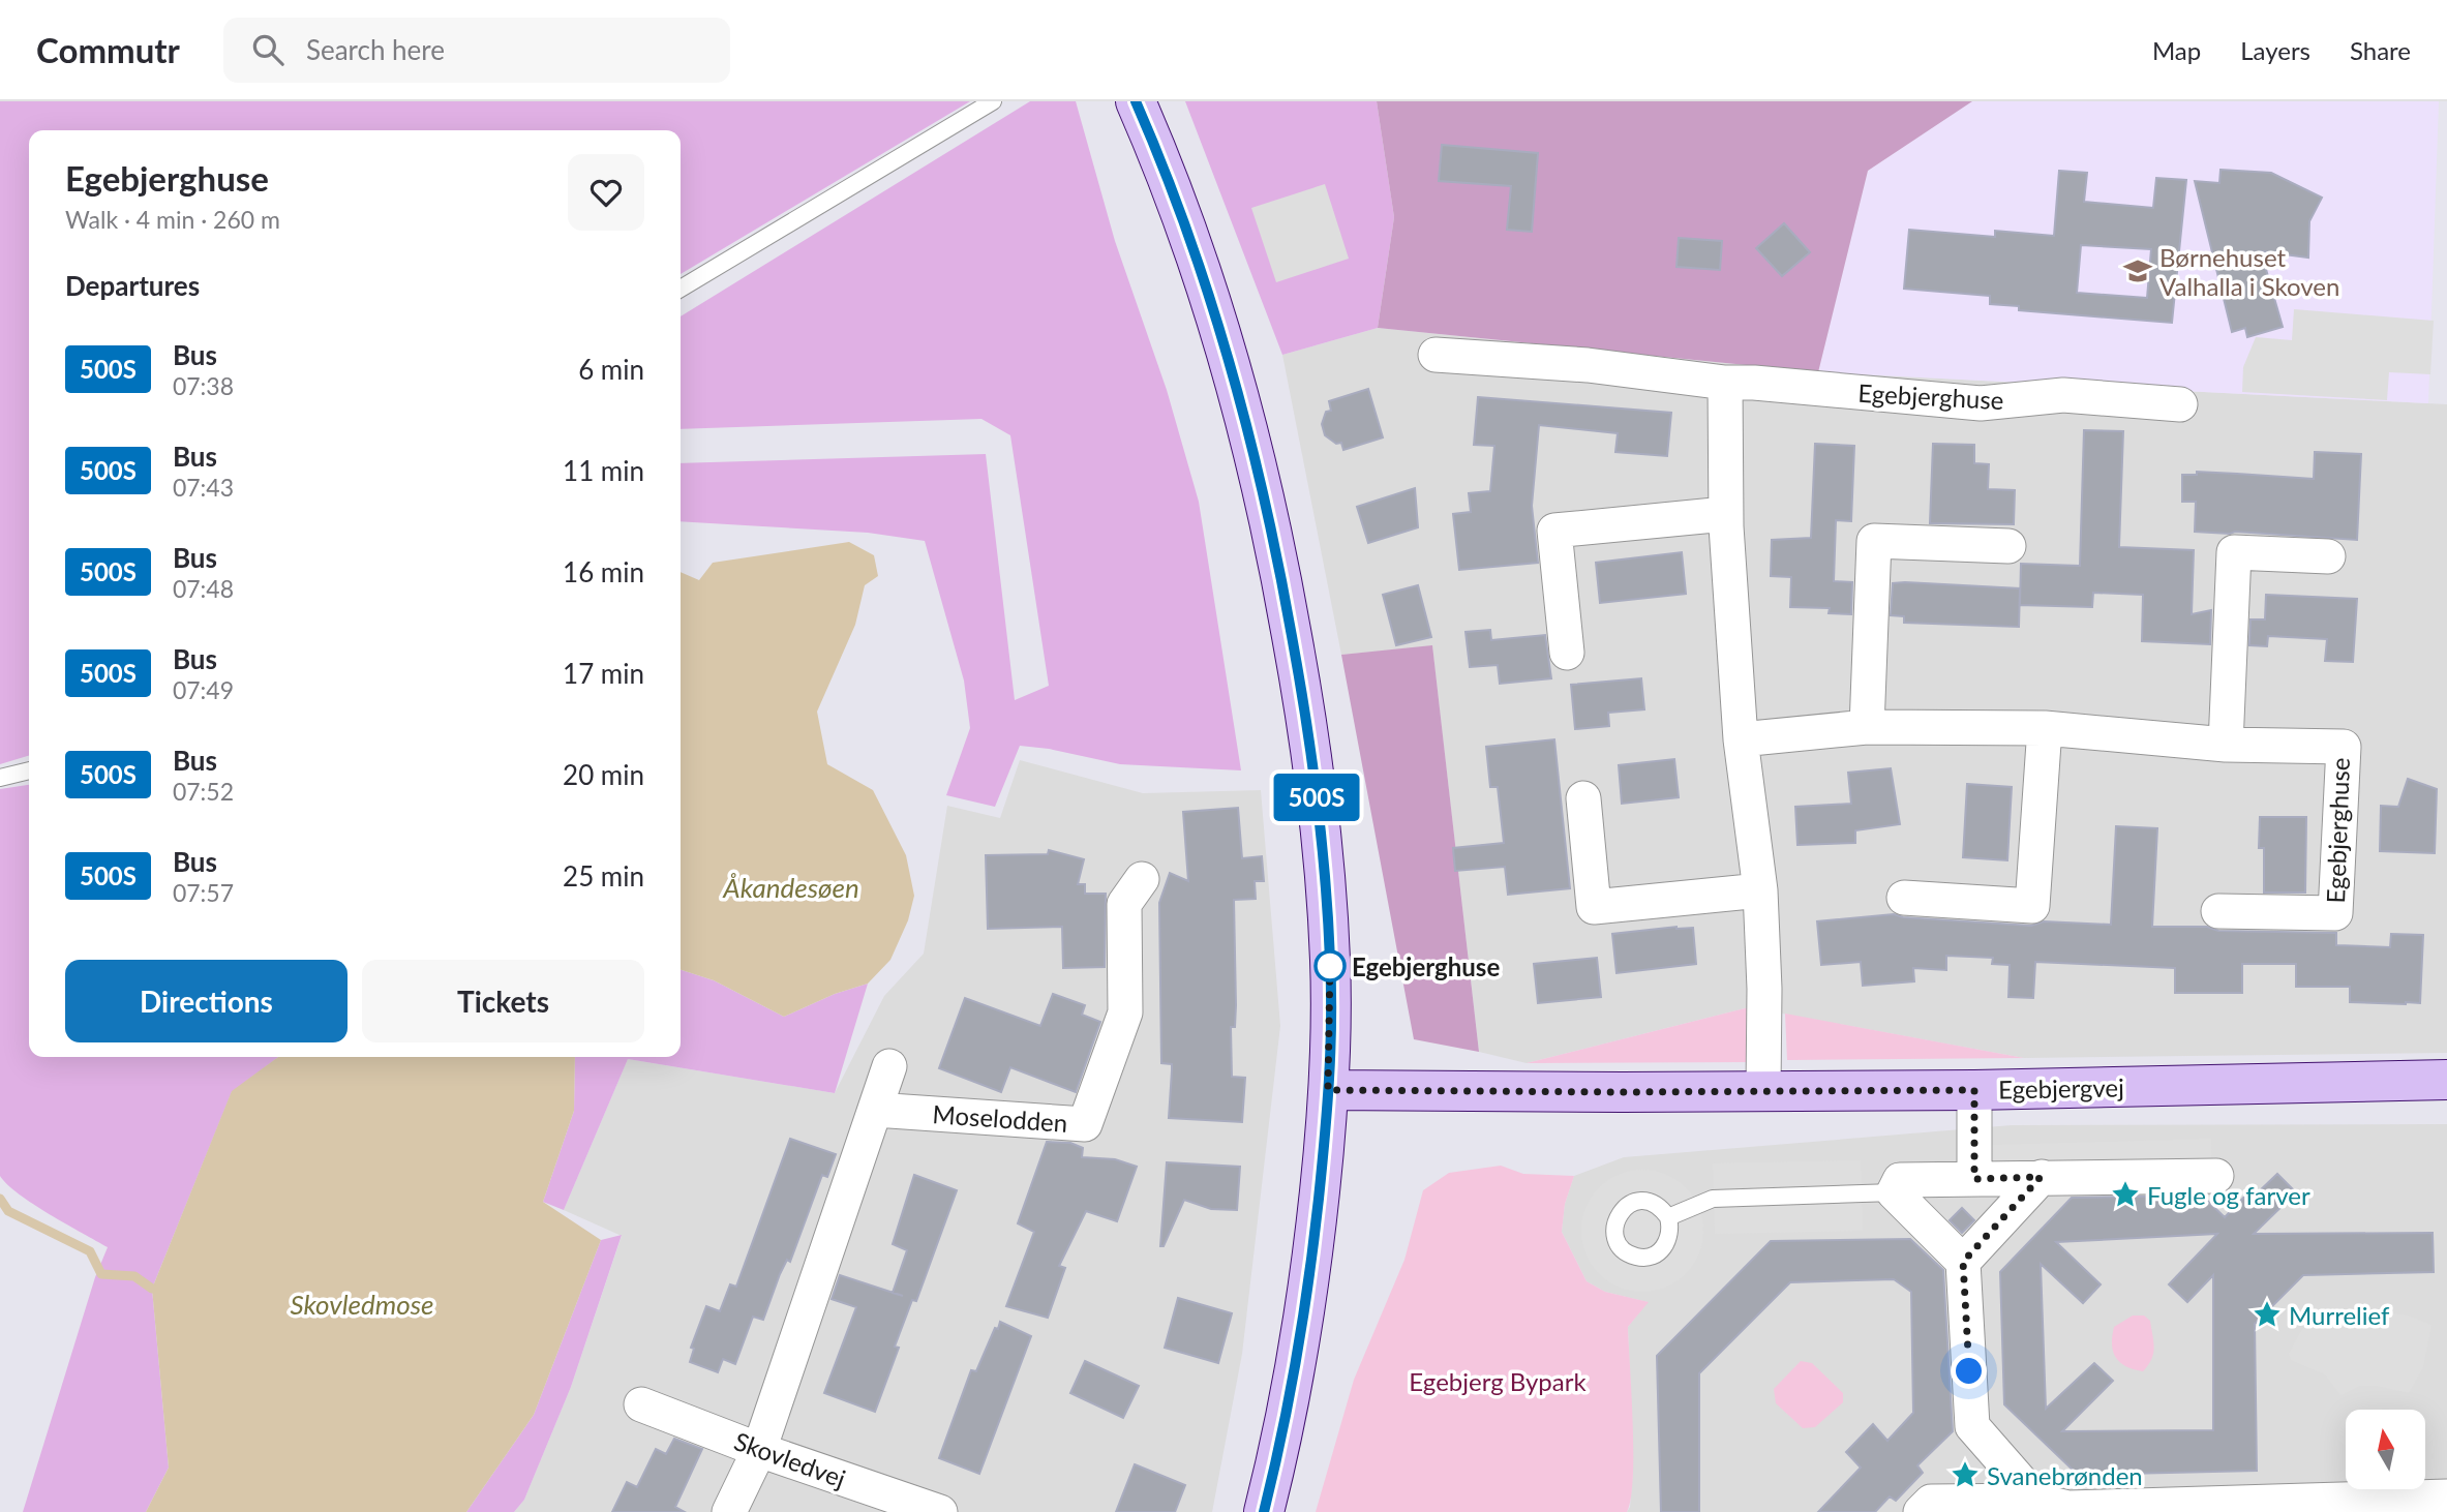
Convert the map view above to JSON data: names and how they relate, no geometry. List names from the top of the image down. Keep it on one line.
{"streets":{"street":["Egebjerghuse","Egebjergvej","Moselodden","Skovledvej"]},"water":["Åkandesøen","Skovledmose"],"parks":["Egebjerg Bypark"],"places":{"school or university":["Børnehuset Valhalla i Skoven"],"other":["Egebjerghuse"],"place":["Fugle og farver","Murrelief","Svanebrønden"]},"lines":["bus line 500S"],"north":"top","page":{"header":"Commutr","search":"Search here","nav":["Map","Layers","Share"],"on_map":"500S","heading":[["Egebjerghuse","Walk · 4 min · 260 m"],"Departures"],"list":[{"mark":"500S","name":"Bus","note":"07:38","value":"6 min"},{"mark":"500S","name":"Bus","note":"07:43","value":"11 min"},{"mark":"500S","name":"Bus","note":"07:48","value":"16 min"},{"mark":"500S","name":"Bus","note":"07:49","value":"17 min"},{"mark":"500S","name":"Bus","note":"07:52","value":"20 min"},{"mark":"500S","name":"Bus","note":"07:57","value":"25 min"}],"buttons":["Directions","Tickets"]}}
